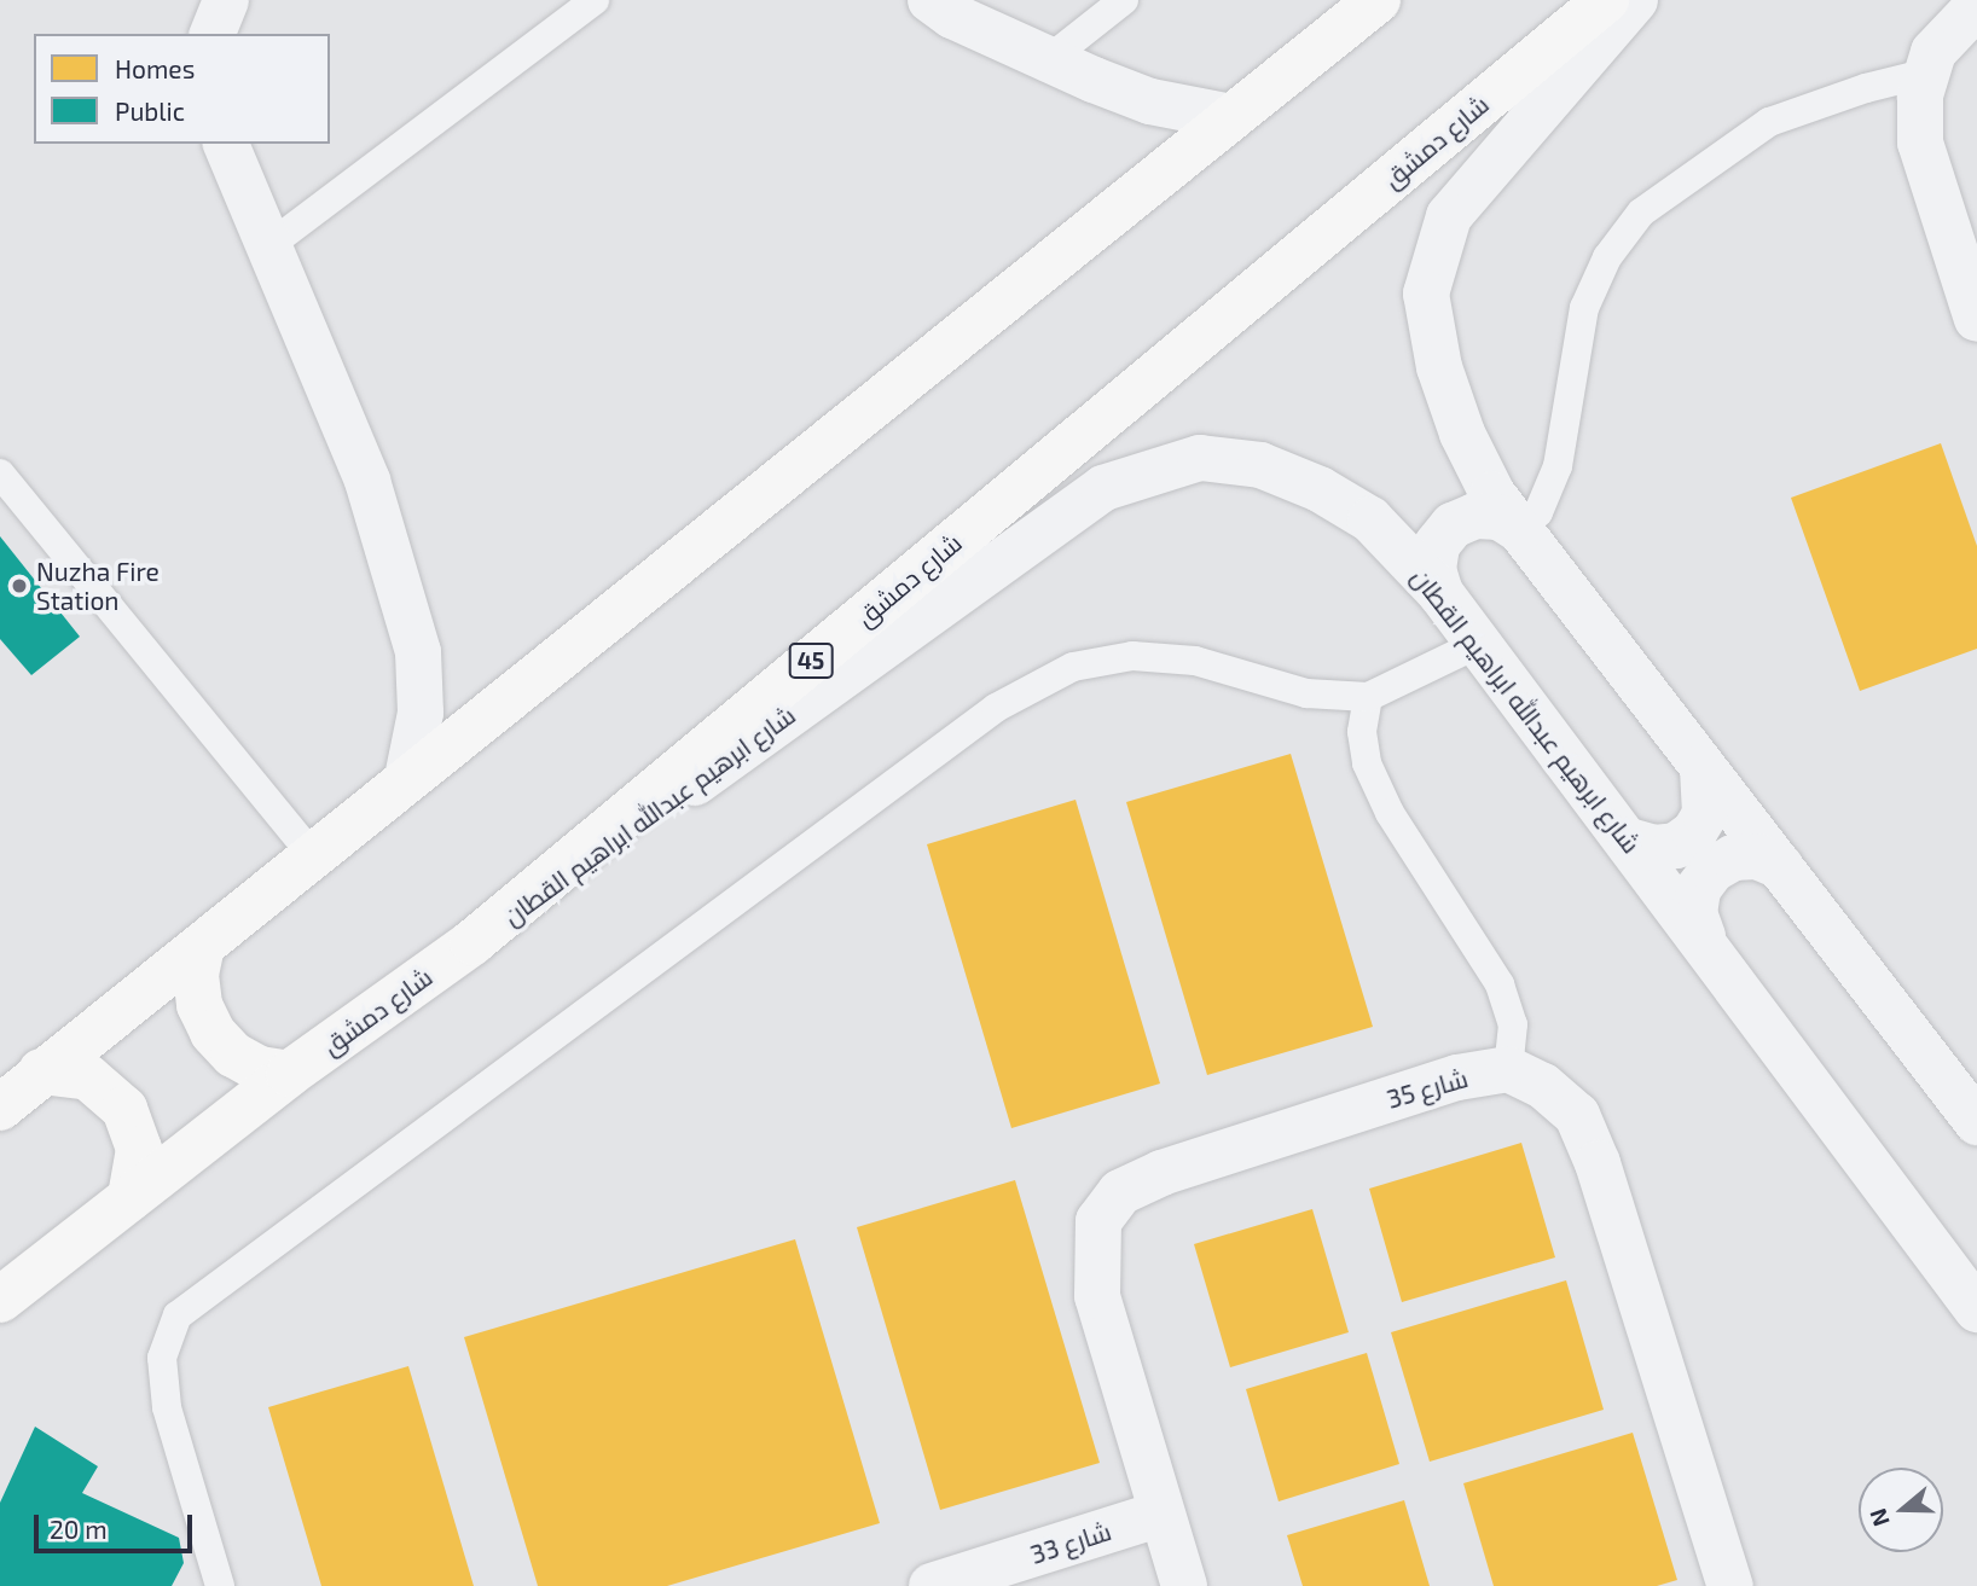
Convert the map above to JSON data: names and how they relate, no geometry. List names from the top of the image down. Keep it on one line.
{"streets":{"main road":["شارع دمشق","45"],"street":["شارع ابرهيم عبدالله ابراهيم القطان","شارع 35","شارع 33"]},"crossings":[["شارع دمشق","شارع ابرهيم عبدالله ابراهيم القطان"],["شارع 35","شارع 33"]],"places":["Nuzha Fire Station"],"legend":["Homes","Public"],"scale_bar":"20 m","north":"left"}
